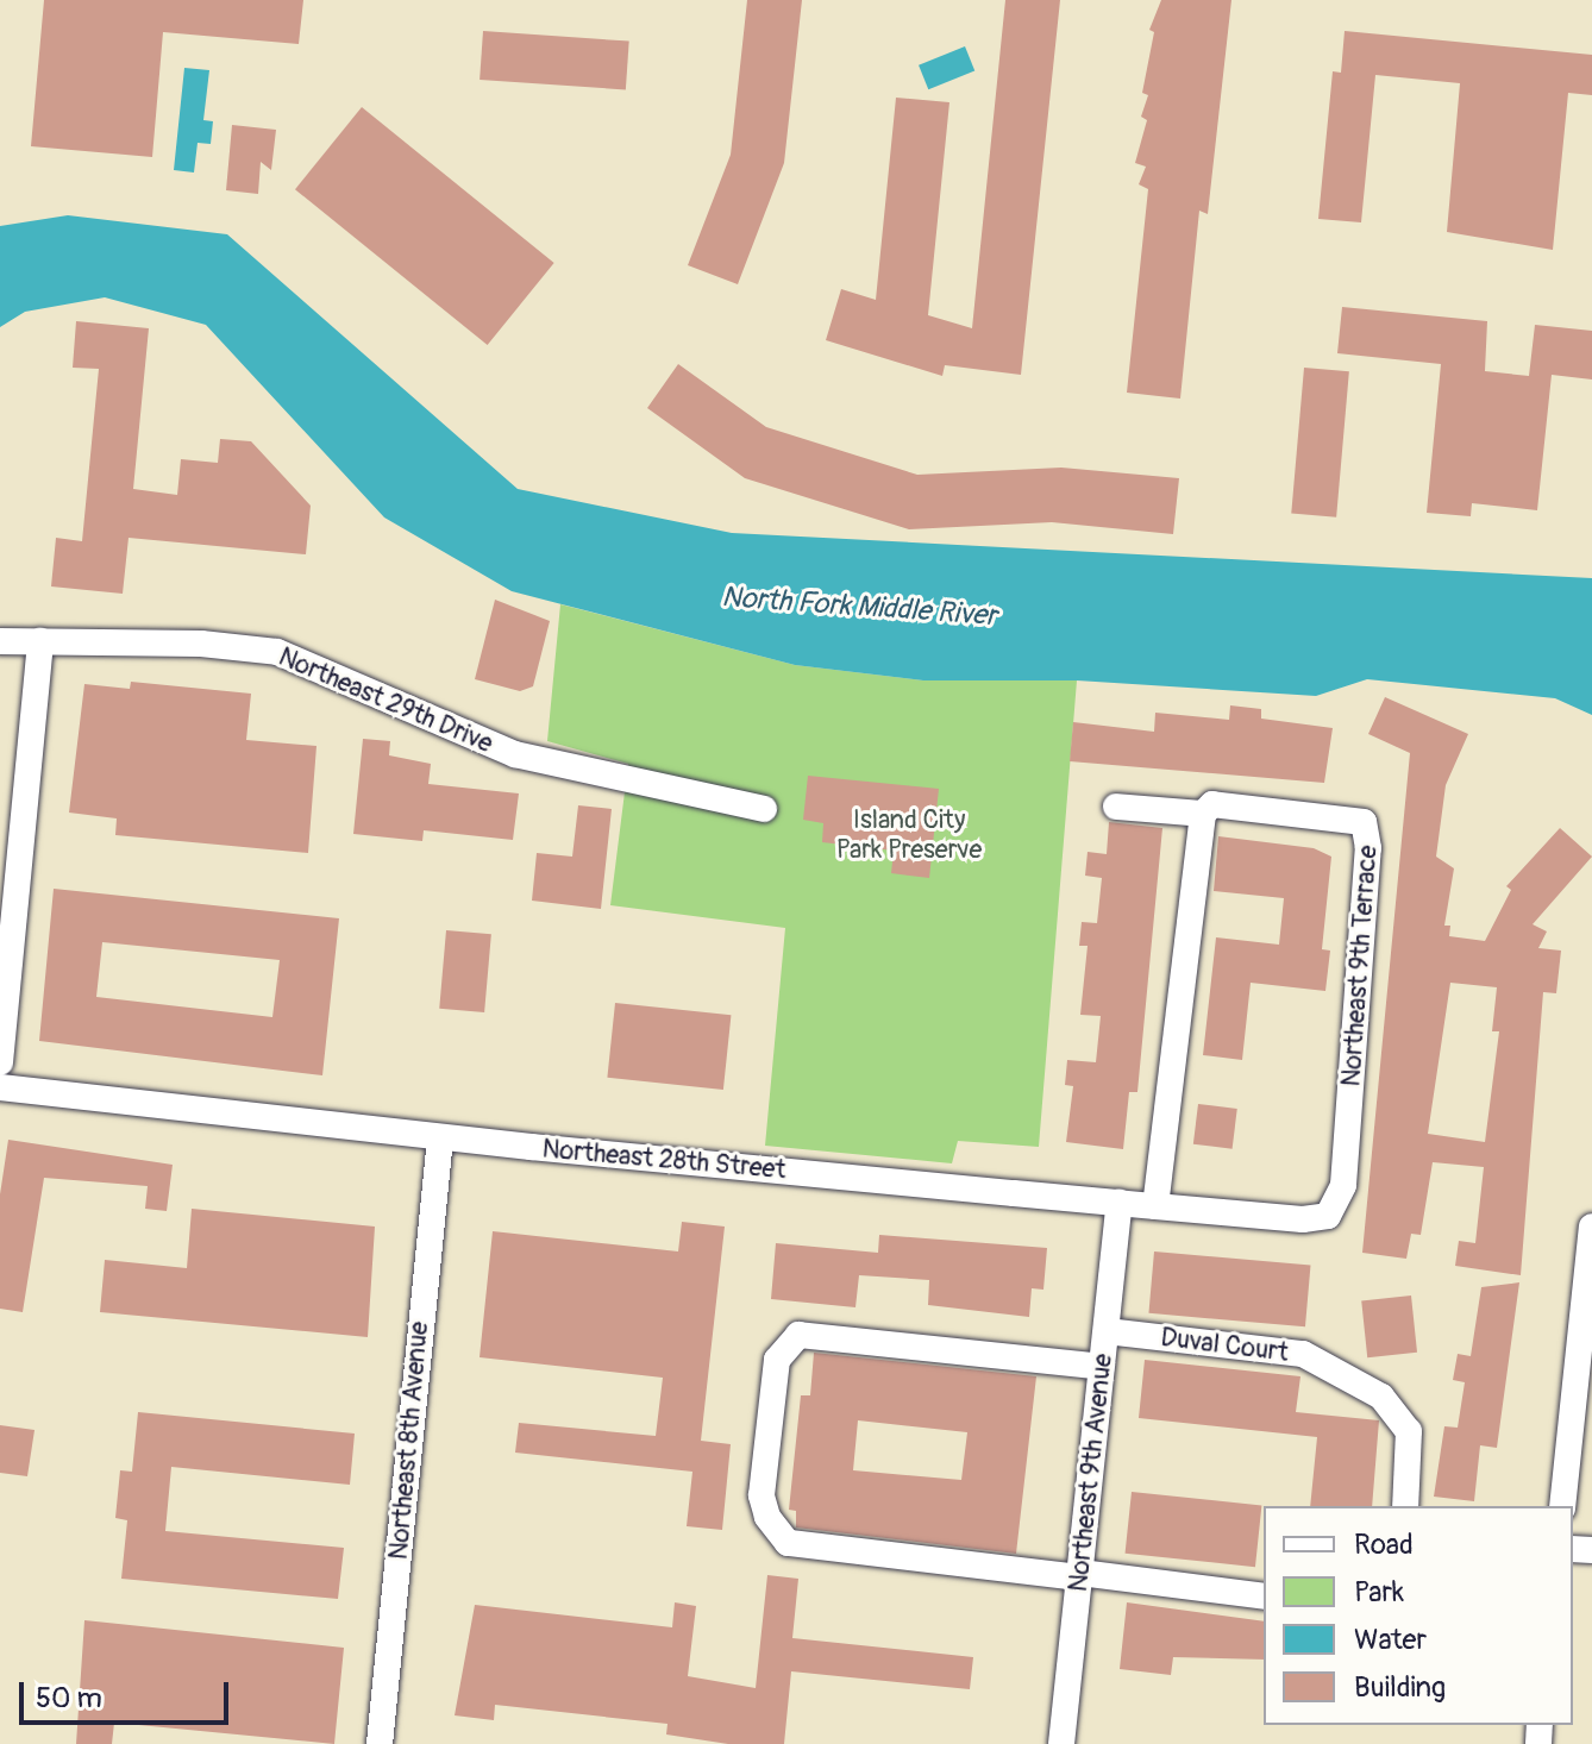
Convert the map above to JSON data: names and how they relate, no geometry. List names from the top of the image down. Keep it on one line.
{"streets":{"street":["Northeast 29th Drive","Northeast 9th Terrace","Northeast 28th Street","Duval Court","Northeast 8th Avenue","Northeast 9th Avenue"]},"crossings":[["Northeast 9th Terrace","Northeast 28th Street"],["Northeast 28th Street","Northeast 8th Avenue"],["Northeast 28th Street","Northeast 9th Avenue"],["Duval Court","Northeast 9th Avenue"]],"water":["North Fork Middle River"],"parks":["Island City Park Preserve"],"legend":["Road","Park","Water","Building"],"scale_bar":"50 m"}
